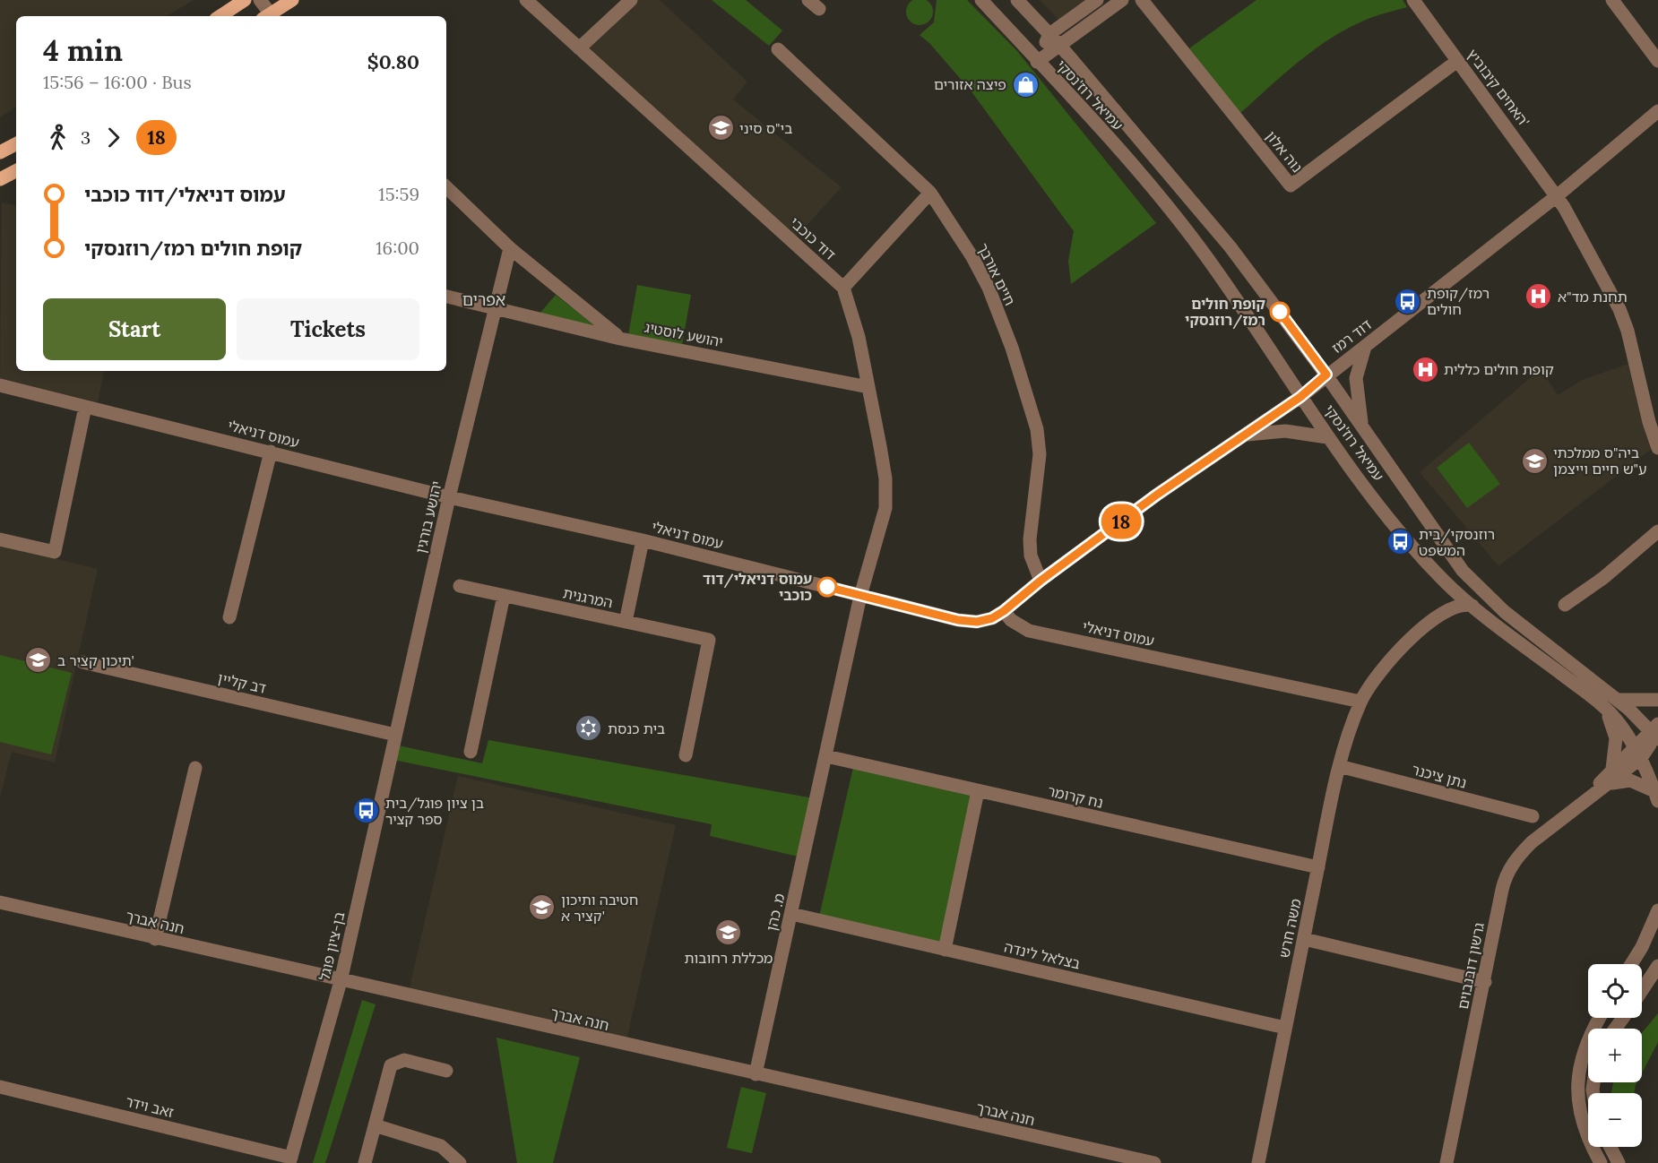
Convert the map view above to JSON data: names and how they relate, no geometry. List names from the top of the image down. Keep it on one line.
{"streets":{"street":["האחים קיבוביץ'","עמיאל רוז'נסקי","נוה אלון","דוד כוכבי","חיים אורבך","יהושע לוסטיג","דוד רמז","עמוס דניאלי","יהושע בורגין","המרגנית","דב קליין","נתן ציכנר","נח קרומר","מ. כהן","חנה אברך","משה חרש","בן-ציון פוגל","בצלאל לינדה","גרשון דובנבוים","זאב וידר"]},"crossings":[["האחים קיבוביץ'","נוה אלון"],["האחים קיבוביץ'","דוד רמז"],["עמיאל רוז'נסקי","דוד רמז"],["עמיאל רוז'נסקי","גרשון דובנבוים"],["דוד כוכבי","יהושע לוסטיג"],["דוד כוכבי","עמוס דניאלי"],["דוד כוכבי","מ. כהן"],["חיים אורבך","דוד רמז"],["יהושע לוסטיג","יהושע בורגין"],["דוד רמז","עמוס דניאלי"],["עמוס דניאלי","יהושע בורגין"],["עמוס דניאלי","מ. כהן"],["עמוס דניאלי","משה חרש"],["יהושע בורגין","דב קליין"],["יהושע בורגין","בן-ציון פוגל"],["דב קליין","בן-ציון פוגל"],["נתן ציכנר","משה חרש"],["נח קרומר","מ. כהן"],["נח קרומר","משה חרש"],["מ. כהן","חנה אברך"],["מ. כהן","בצלאל לינדה"],["חנה אברך","בן-ציון פוגל"],["משה חרש","בצלאל לינדה"],["בן-ציון פוגל","זאב וידר"]],"districts":["אפרים"],"places":{"shop":["פיצה אזורים"],"school or university":["בי\"ס סיני","ביה\"ס ממלכתי ע\"ש חיים וייצמן","תיכון קציר ב'","חטיבה ותיכון קציר א'","מכללת רחובות"],"hospital":["תחנת מד\"א","קופת חולים כללית"],"bus stop":["רמז/קופת חולים","רוזנסקי/בית המשפט","בן ציון פוגל/בית ספר קציר"],"other":["קופת חולים רמז/רוזנסקי","עמוס דניאלי/דוד כוכבי"],"synagogue":["בית כנסת"]},"lines":["bus line 18"],"page":{"on_map":"18","heading":["4 min","15:56 – 16:00 · Bus","$0.80"],"legs":["3","18"],"list":[{"name":"עמוס דניאלי/דוד כוכבי","value":"15:59"},{"name":"קופת חולים רמז/רוזנסקי","value":"16:00"}],"buttons":["Start","Tickets"],"map_buttons":["+","−"]}}
